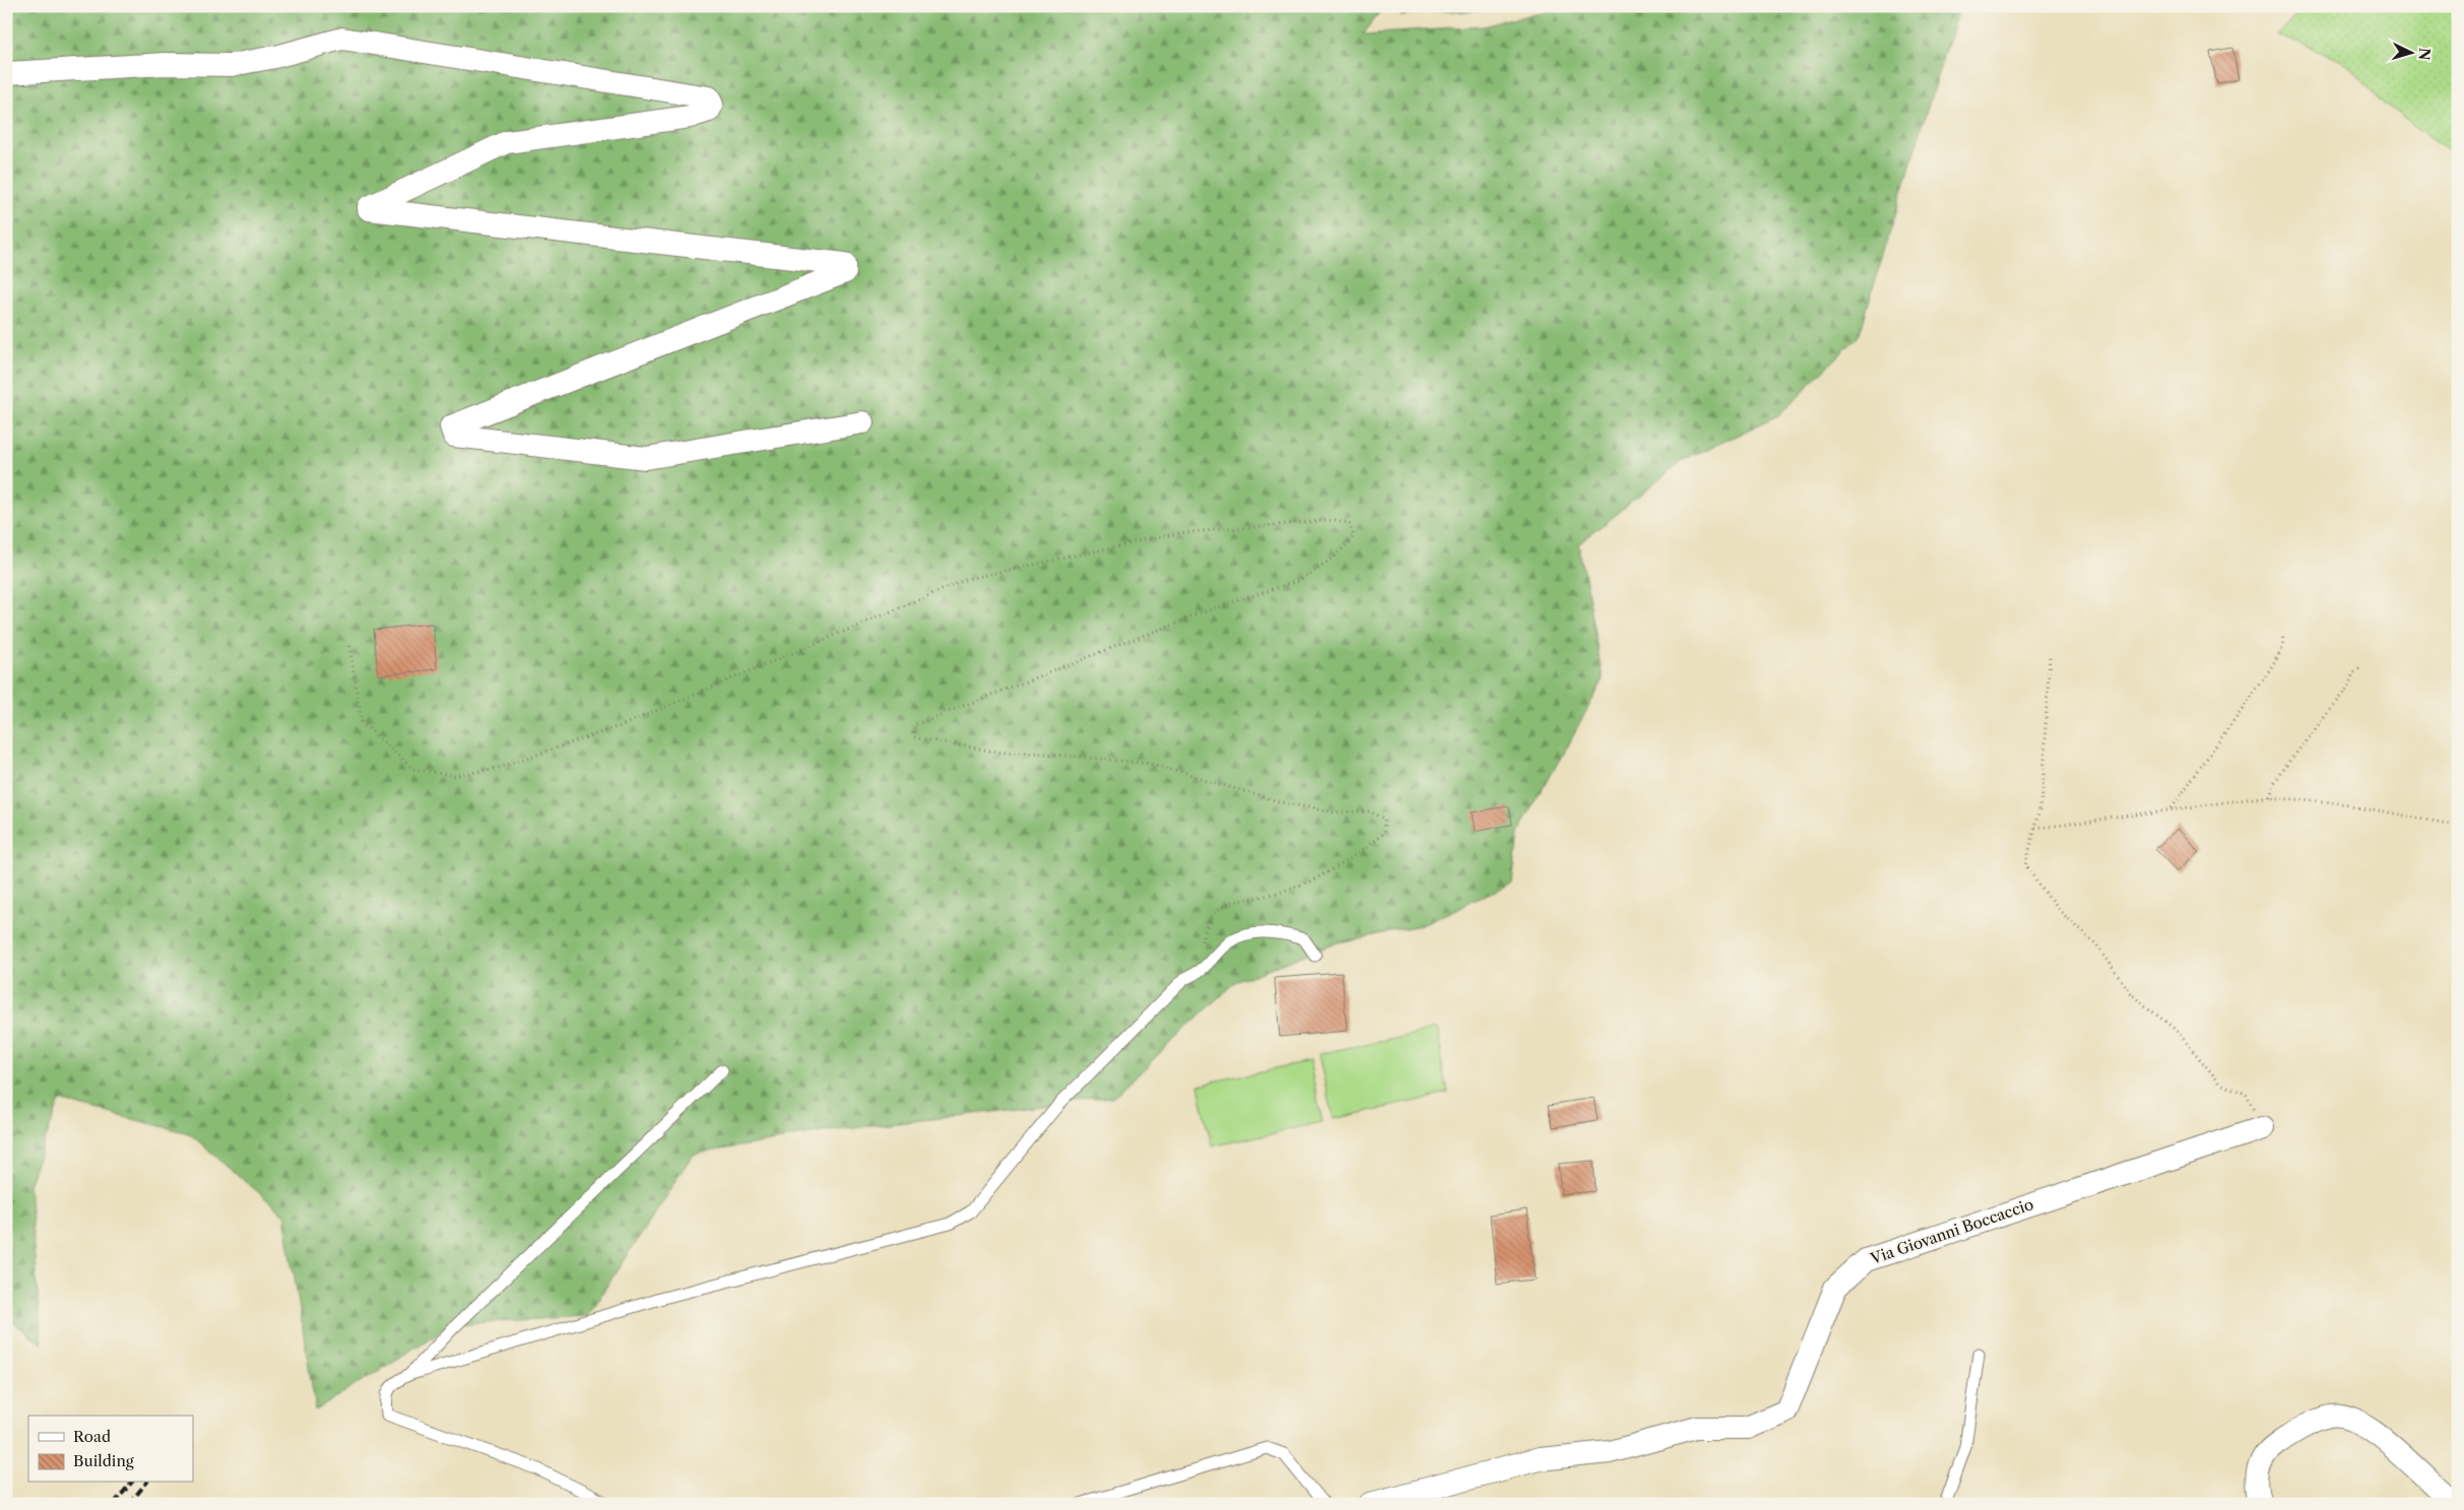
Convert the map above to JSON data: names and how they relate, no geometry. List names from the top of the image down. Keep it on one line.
{"streets":{"street":["Via Giovanni Boccaccio"]},"legend":["Road","Building"],"north":"right"}
